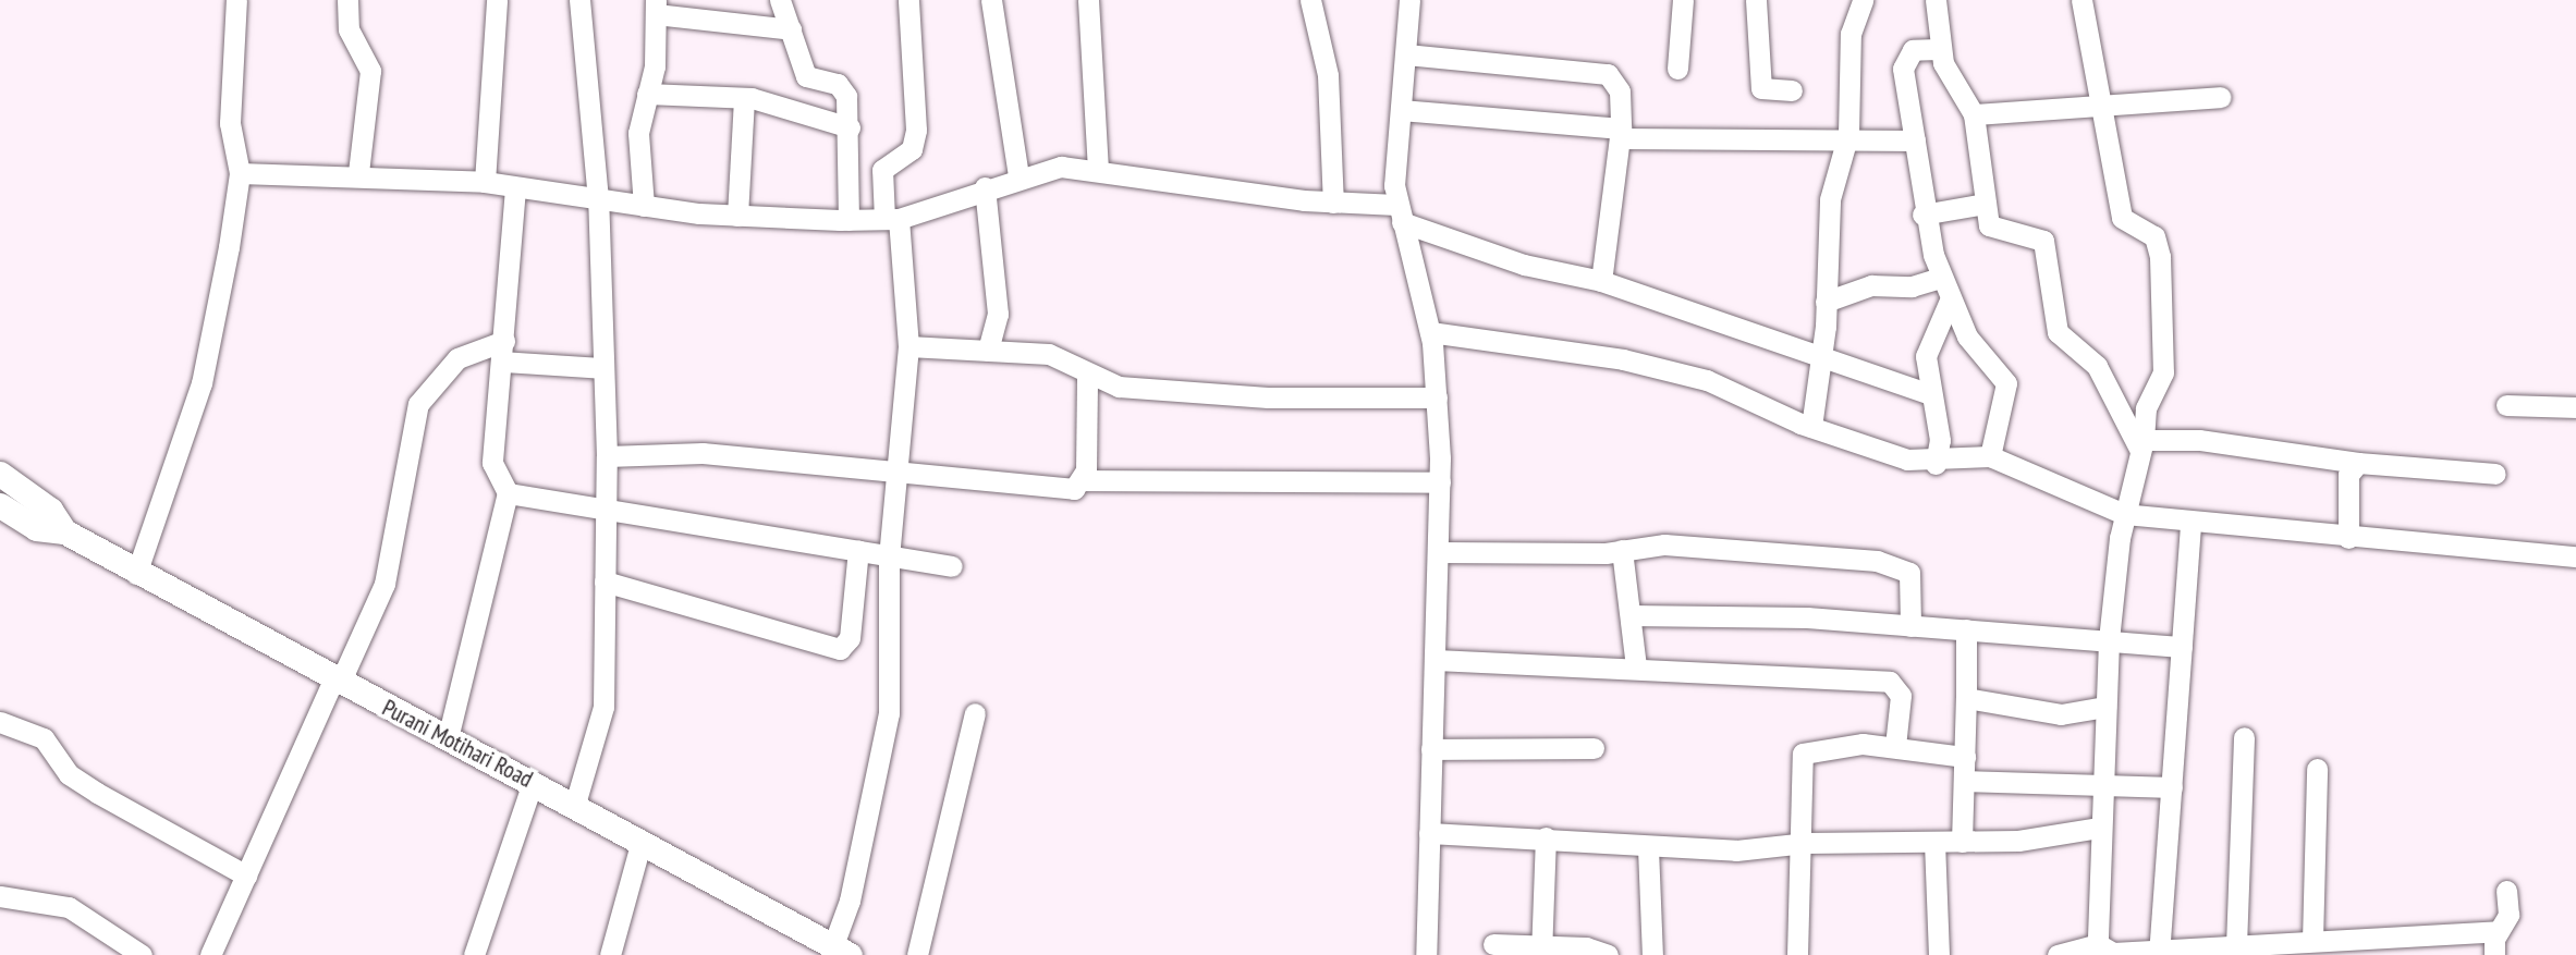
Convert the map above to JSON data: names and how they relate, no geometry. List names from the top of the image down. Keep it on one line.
{"streets":{"main road":["Purani Motihari Road"]}}
